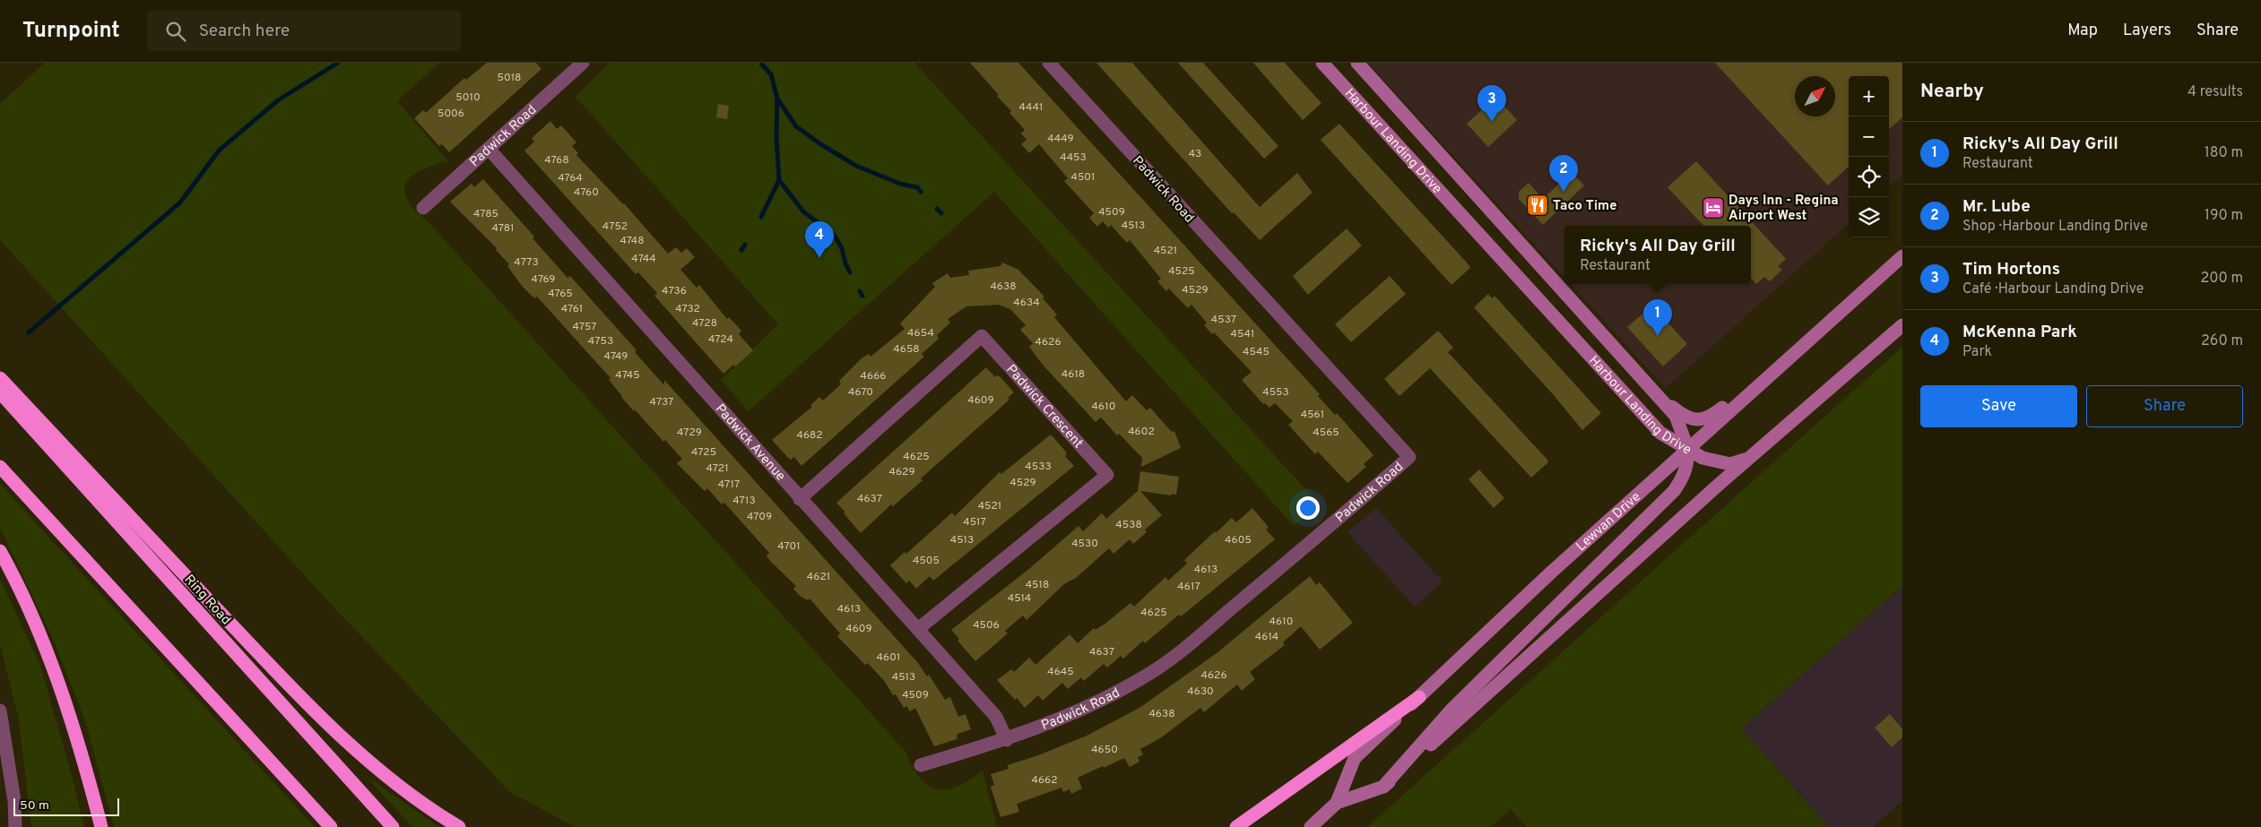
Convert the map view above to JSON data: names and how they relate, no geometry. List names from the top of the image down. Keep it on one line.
{"streets":{"highway":["Ring Road"],"main road":["Harbour Landing Drive","Lewvan Drive"],"street":["Padwick Road","Padwick Crescent","Padwick Avenue"]},"crossings":[["Padwick Road","Padwick Avenue"],["Harbour Landing Drive","Lewvan Drive"],["Padwick Crescent","Padwick Avenue"]],"places":{"restaurant":["Taco Time"],"hotel":["Days Inn - Regina Airport West"]},"house_numbers":["5018","5010","4441","5006","4449","43","4453","4768","4501","4764","4760","4509","4785","4513","4752","4781","4748","4521","4744","4773","4525","4769","4638","4529","4736","4765","4634","4761","4732","4537","4728","4757","4654","4541","4724","4753","4626","4658","4545","4749","4618","4745","4666","4670","4553","4609","4737","4610","4561","4602","4729","4565","4682","4725","4625","4533","4721","4629","4529","4717","4637","4713","4521","4709","4517","4538","4513","4605","4530","4701","4505","4613","4621","4518","4617","4514","4613","4625","4610","4506","4609","4614","4637","4601","4645","4626","4513","4630","4509","4638","4650","4662"],"scale_bar":"50 m","north":"top right","page":{"header":"Turnpoint","search":"Search here","nav":["Map","Layers","Share"],"heading":["Nearby","4 results"],"map_buttons":["+","−"],"pins":["3","2","4","1"],"list":[{"mark":"1","name":"Ricky's All Day Grill","note":"Restaurant","value":"180 m"},{"mark":"2","name":"Mr. Lube","note":"Shop · Harbour Landing Drive","value":"190 m"},{"mark":"3","name":"Tim Hortons","note":"Café · Harbour Landing Drive","value":"200 m"},{"mark":"4","name":"McKenna Park","note":"Park","value":"260 m"}],"popup":["Ricky's All Day Grill","Restaurant"],"buttons":["Save","Share"],"scale":"50 m"}}
